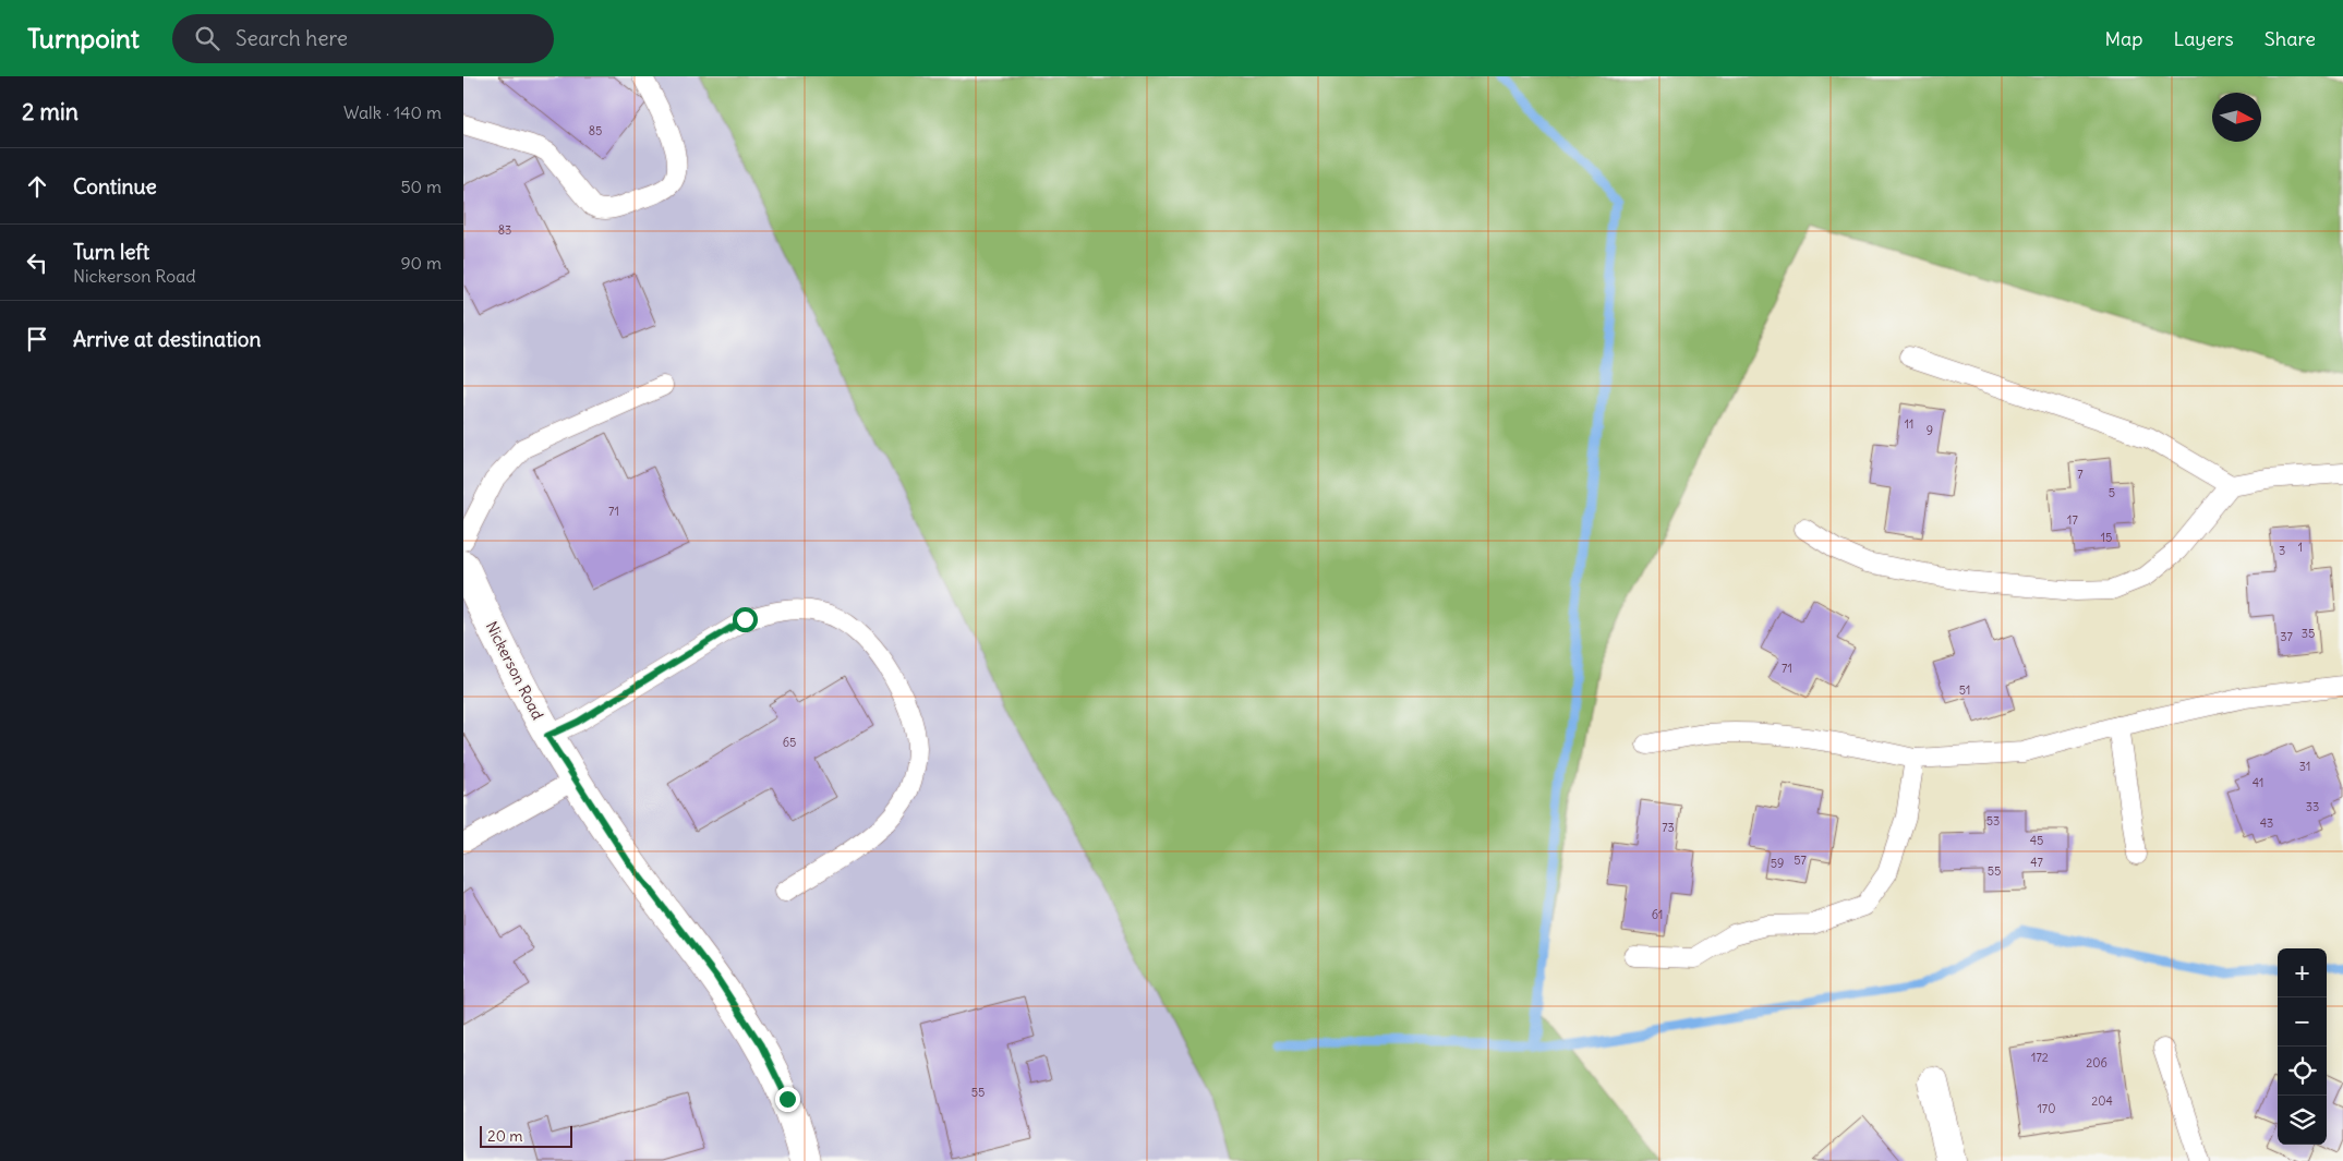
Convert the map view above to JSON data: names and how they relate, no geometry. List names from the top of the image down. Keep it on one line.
{"streets":{"street":["Nickerson Road"]},"house_numbers":["85","83","11","9","7","5","71","17","15","1","3","35","37","71","51","65","31","41","33","53","43","73","45","57","47","59","55","61","172","206","55","204","170"],"scale_bar":"20 m","north":"right","page":{"header":"Turnpoint","search":"Search here","nav":["Map","Layers","Share"],"heading":["2 min","Walk · 140 m"],"list":[["Continue","50 m"],["Turn left","Nickerson Road","90 m"],"Arrive at destination"],"map_buttons":["+","−"],"scale":"20 m"}}
